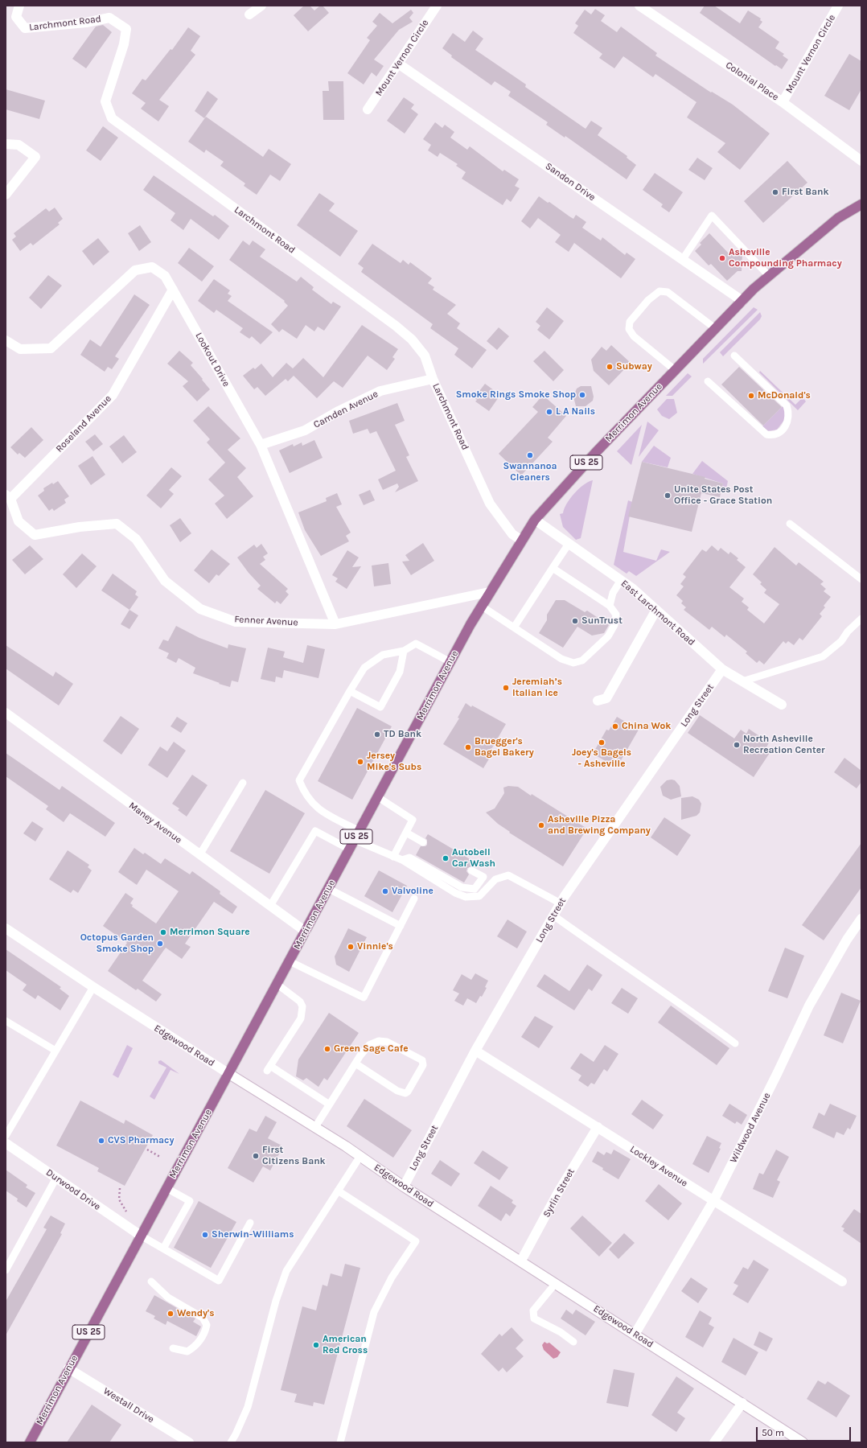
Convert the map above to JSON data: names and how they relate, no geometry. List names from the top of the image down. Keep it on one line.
{"streets":{"main road":["Merrimon Avenue","US 25"],"street":["Larchmont Road","Mount Vernon Circle","Colonial Place","Sandon Drive","Lookout Drive","Camden Avenue","Roseland Avenue","East Larchmont Road","Fenner Avenue","Long Street","Maney Avenue","Edgewood Road","Wildwood Avenue","Lockley Avenue","Durwood Drive","Syrlin Street","Westall Drive"]},"crossings":[["Larchmont Road","Camden Avenue"],["Larchmont Road","Merrimon Avenue"],["Mount Vernon Circle","Colonial Place"],["Mount Vernon Circle","Sandon Drive"],["Sandon Drive","Merrimon Avenue"],["Lookout Drive","Camden Avenue"],["Lookout Drive","Roseland Avenue"],["Lookout Drive","Fenner Avenue"],["Merrimon Avenue","East Larchmont Road"],["Merrimon Avenue","Fenner Avenue"],["Merrimon Avenue","Maney Avenue"],["Merrimon Avenue","Edgewood Road"],["Merrimon Avenue","Durwood Drive"],["Merrimon Avenue","Westall Drive"],["Roseland Avenue","Fenner Avenue"],["East Larchmont Road","Long Street"],["Long Street","Edgewood Road"],["Long Street","Lockley Avenue"],["Edgewood Road","Wildwood Avenue"],["Edgewood Road","Syrlin Street"],["Wildwood Avenue","Lockley Avenue"],["Lockley Avenue","Syrlin Street"]],"places":["First Bank","Asheville Compounding Pharmacy","Subway","Smoke Rings Smoke Shop","McDonald's","L A Nails","Swannanoa Cleaners","Unite States Post Office - Grace Station","SunTrust","Jeremiah’s Italian Ice","China Wok","TD Bank","Joey's Bagels - Asheville","North Asheville Recreation Center","Bruegger's Bagel Bakery","Jersey Mike's Subs","Asheville Pizza and Brewing Company","Autobell Car Wash","Valvoline","Merrimon Square","Octopus Garden Smoke Shop","Vinnie's","Green Sage Cafe","CVS Pharmacy","First Citizens Bank","Sherwin-Williams","Wendy's","American Red Cross"],"scale_bar":"50 m"}
